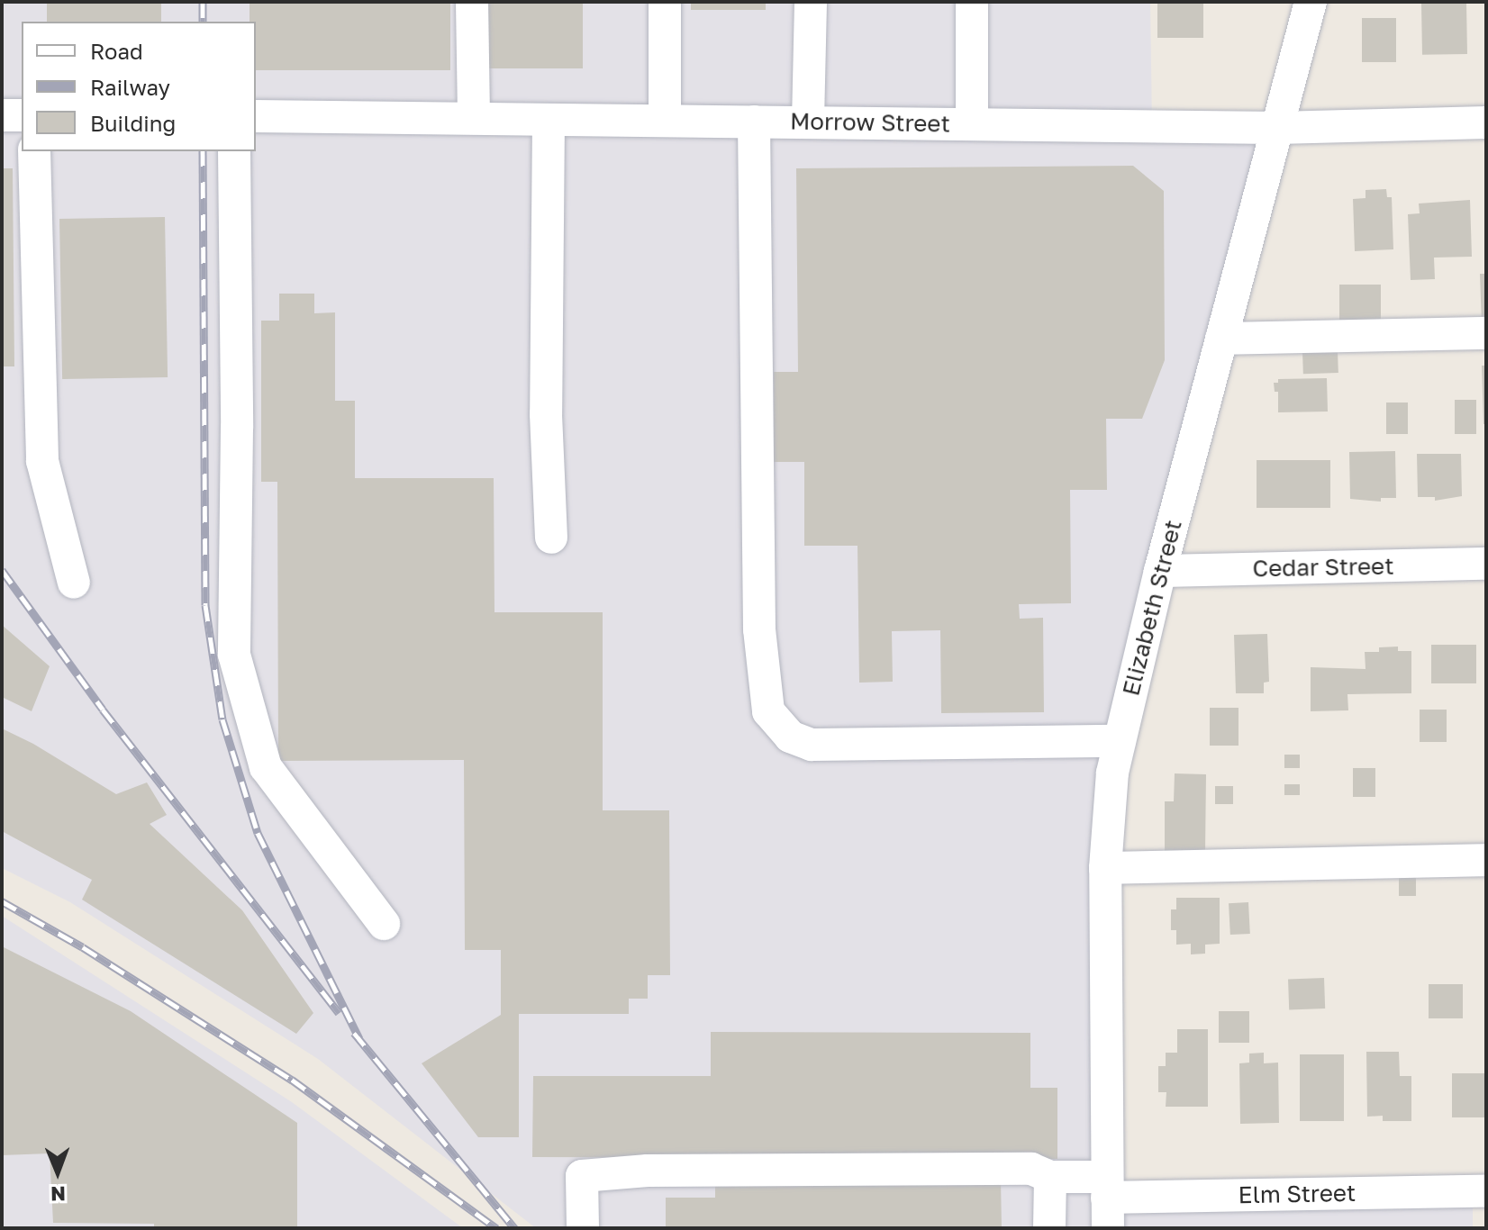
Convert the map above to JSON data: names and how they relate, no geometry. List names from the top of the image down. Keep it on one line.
{"streets":{"street":["Morrow Street","Cedar Street","Elizabeth Street","Elm Street"]},"crossings":[["Morrow Street","Elizabeth Street"],["Cedar Street","Elizabeth Street"],["Elizabeth Street","Elm Street"]],"legend":["Road","Railway","Building"],"north":"bottom"}
